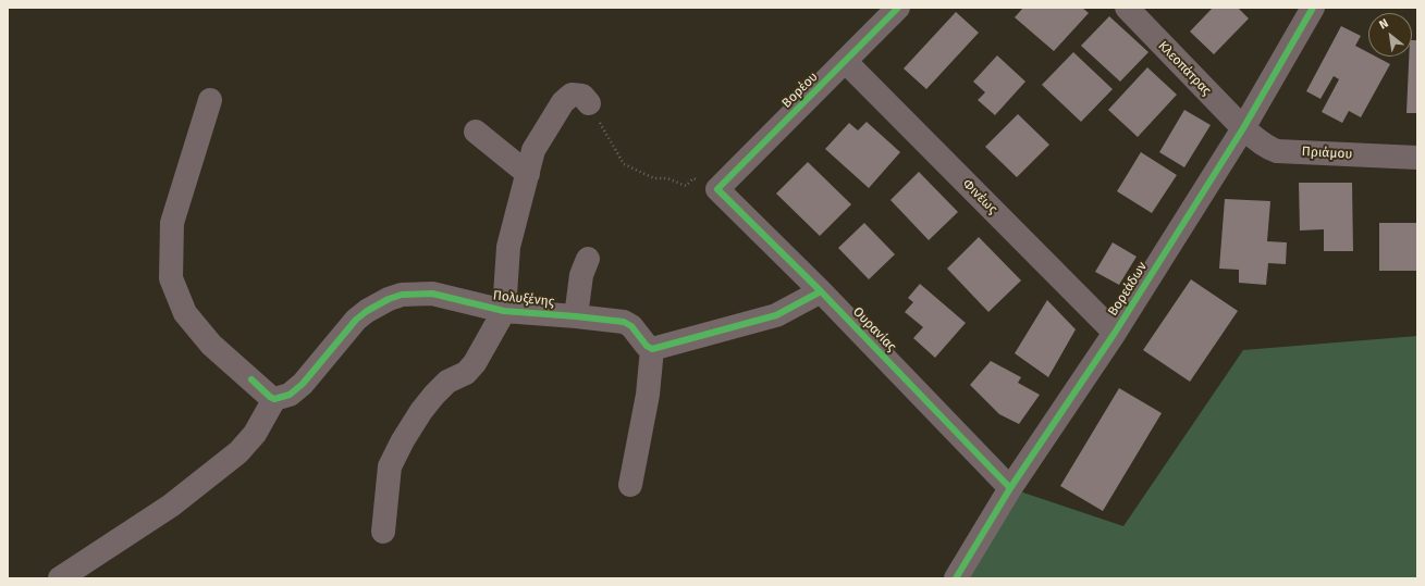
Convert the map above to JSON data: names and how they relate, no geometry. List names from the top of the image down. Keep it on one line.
{"streets":{"street":["Κλεοπάτρας","Βορέου","Πριάμου","Φινέως","Βορεάδων","Πολυξένης","Ουρανίας"]},"crossings":[["Κλεοπάτρας","Πριάμου"],["Κλεοπάτρας","Βορεάδων"],["Βορέου","Φινέως"],["Βορέου","Ουρανίας"],["Πριάμου","Βορεάδων"],["Φινέως","Βορεάδων"],["Βορεάδων","Ουρανίας"]],"north":"top left"}
